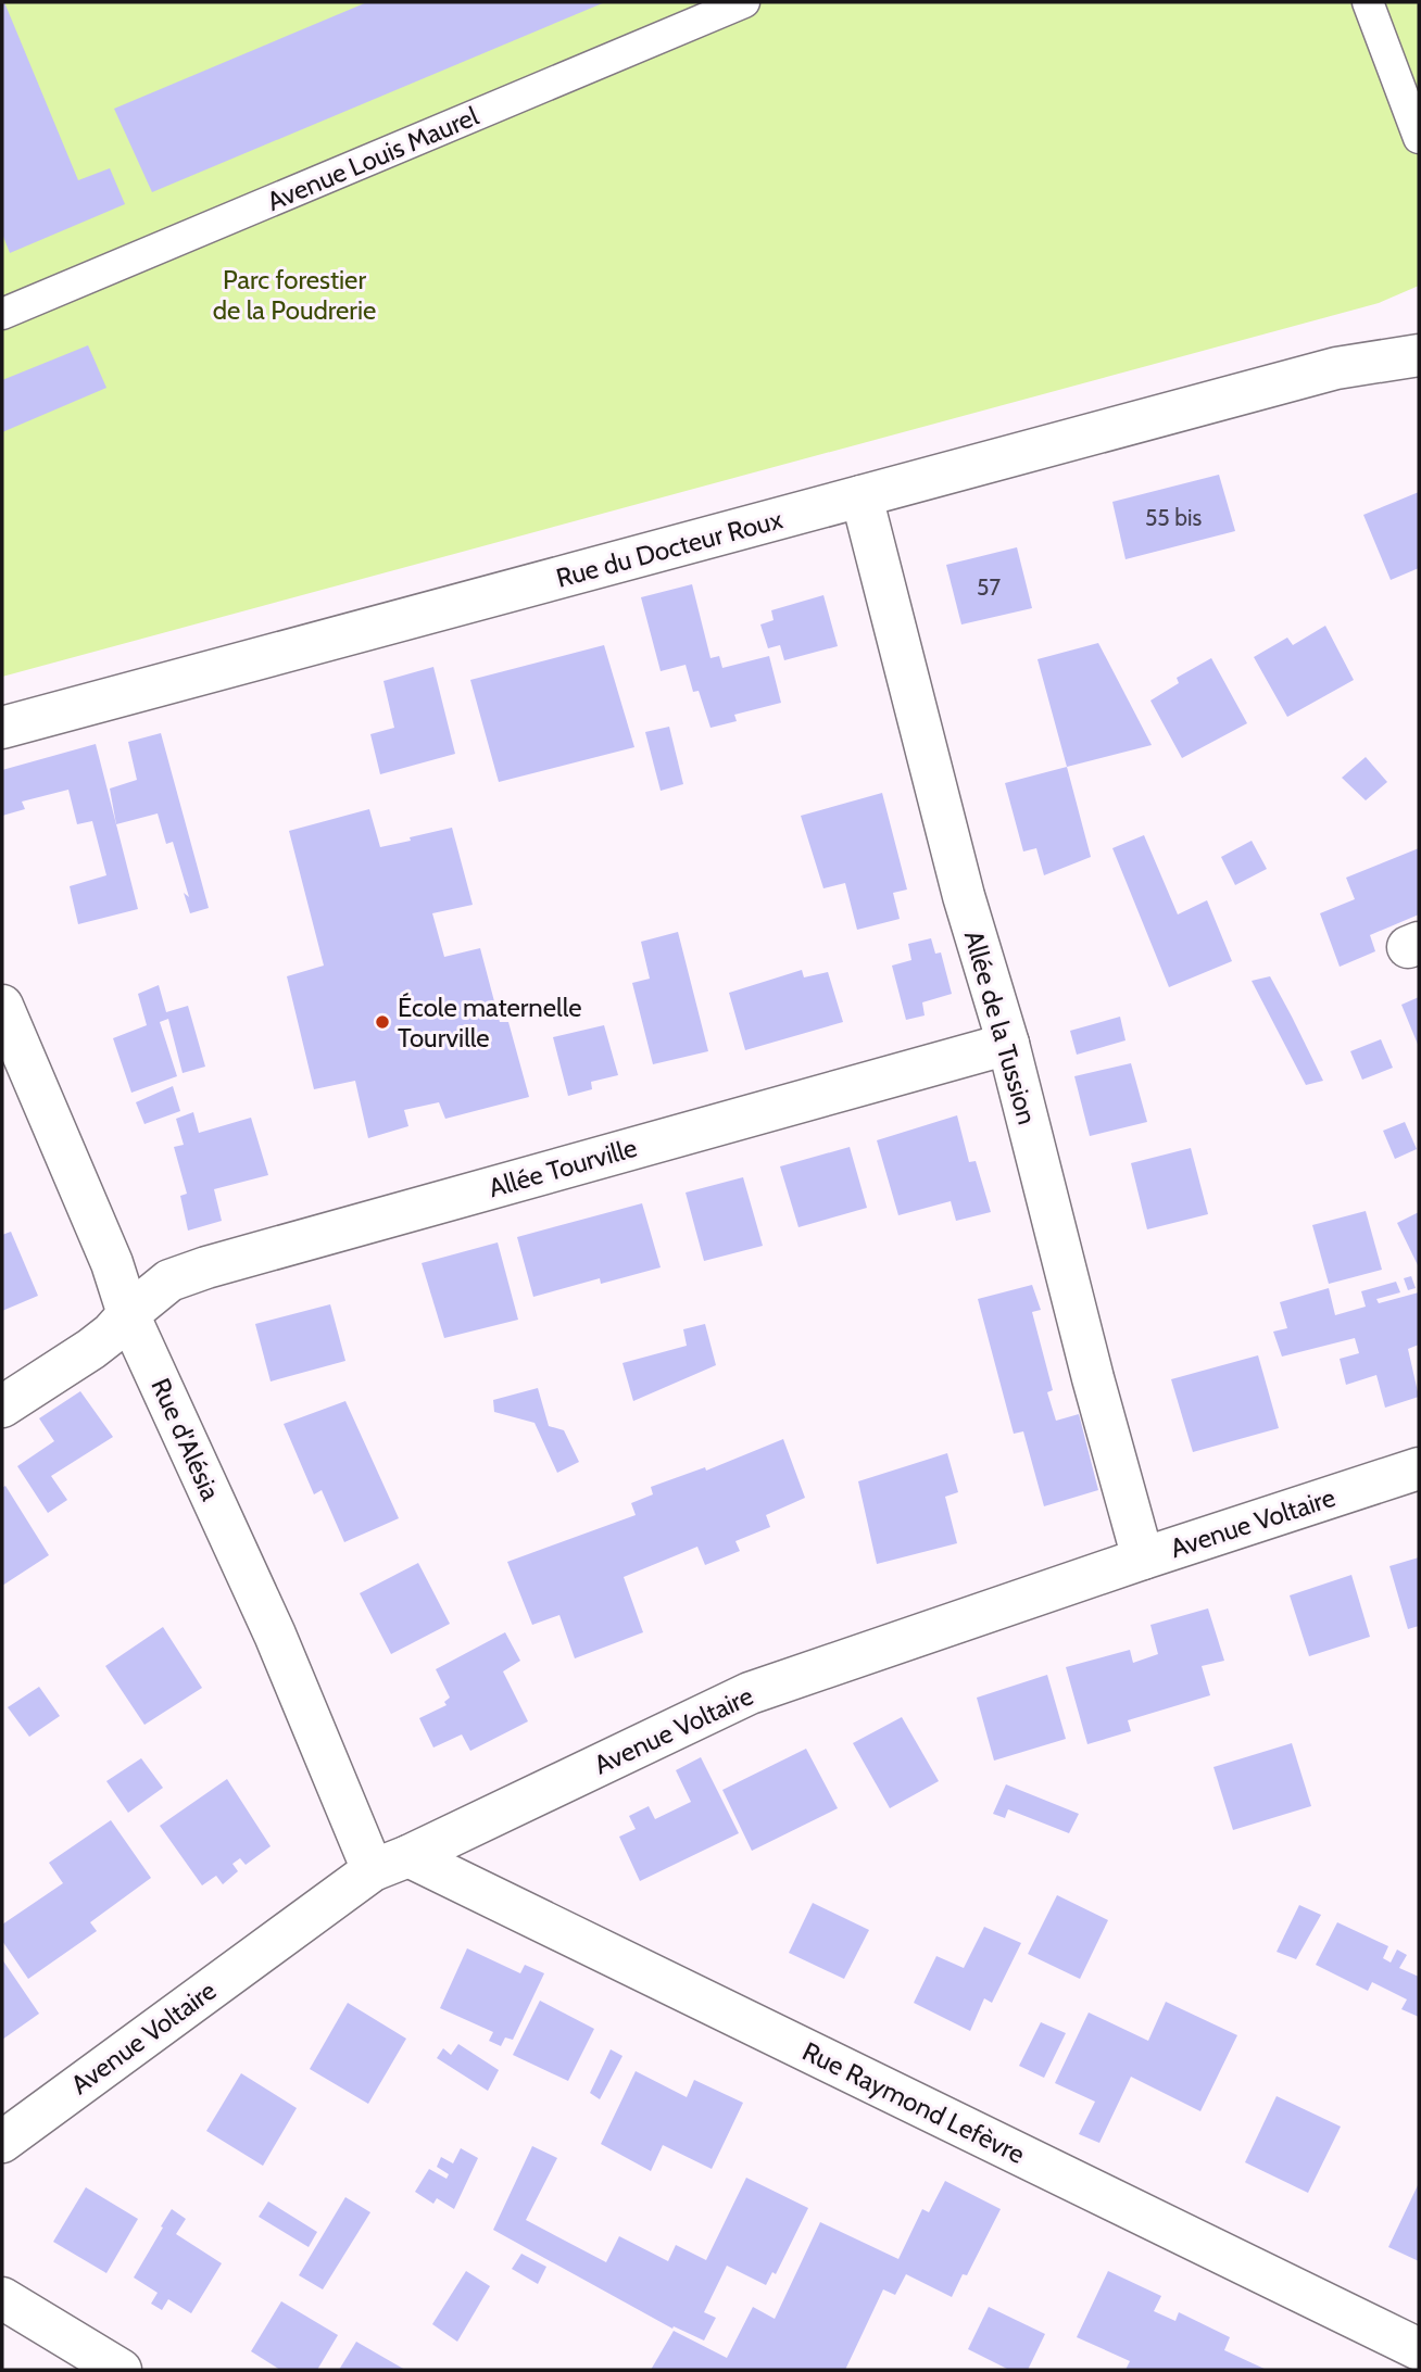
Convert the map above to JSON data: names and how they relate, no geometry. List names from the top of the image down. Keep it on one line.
{"streets":{"street":["Rue du Docteur Roux","Allée de la Tussion","Allée Tourville","Rue d'Alésia","Avenue Voltaire","Rue Raymond Lefèvre"],"lane":["Avenue Louis Maurel"]},"crossings":[["Rue du Docteur Roux","Allée de la Tussion"],["Allée de la Tussion","Allée Tourville"],["Allée de la Tussion","Avenue Voltaire"],["Allée Tourville","Rue d'Alésia"],["Rue d'Alésia","Avenue Voltaire"],["Rue d'Alésia","Rue Raymond Lefèvre"],["Avenue Voltaire","Rue Raymond Lefèvre"]],"parks":["Parc forestier de la Poudrerie"],"places":["École maternelle Tourville"],"house_numbers":["55 bis","57"]}
